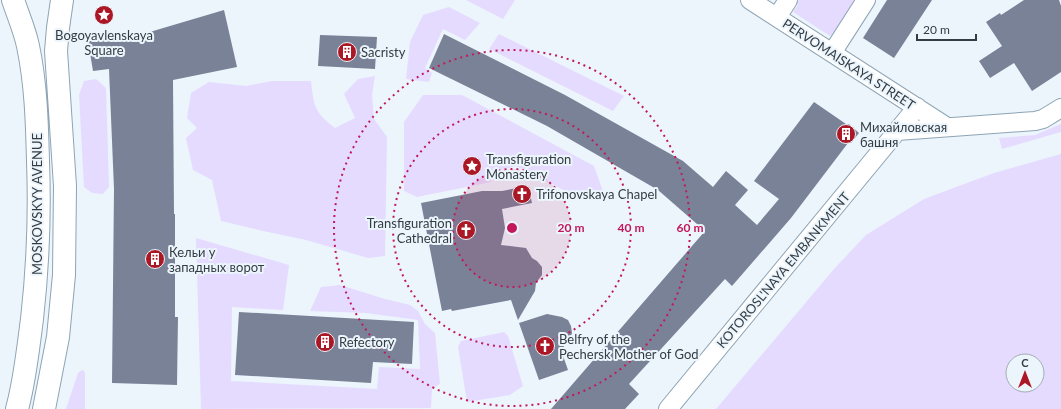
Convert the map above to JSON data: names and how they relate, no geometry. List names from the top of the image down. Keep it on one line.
{"streets":{"main road":["MOSKOVSKYY AVENUE"],"street":["PERVOMAISKAYA STREET","KOTOROSL'NAYA EMBANKMENT"]},"crossings":[["PERVOMAISKAYA STREET","KOTOROSL'NAYA EMBANKMENT"]],"places":{"place":["Bogoyavlenskaya Square","Transfiguration Monastery"],"building":["Sacristy","Михайловская башня","Кельи у западных ворот","Refectory"],"church":["Trifonovskaya Chapel","Transfiguration Cathedral","Belfry of the Pechersk Mother of God"]},"scale_bar":"20 m","north":"top","rings":["20 m","40 m","60 m"]}
